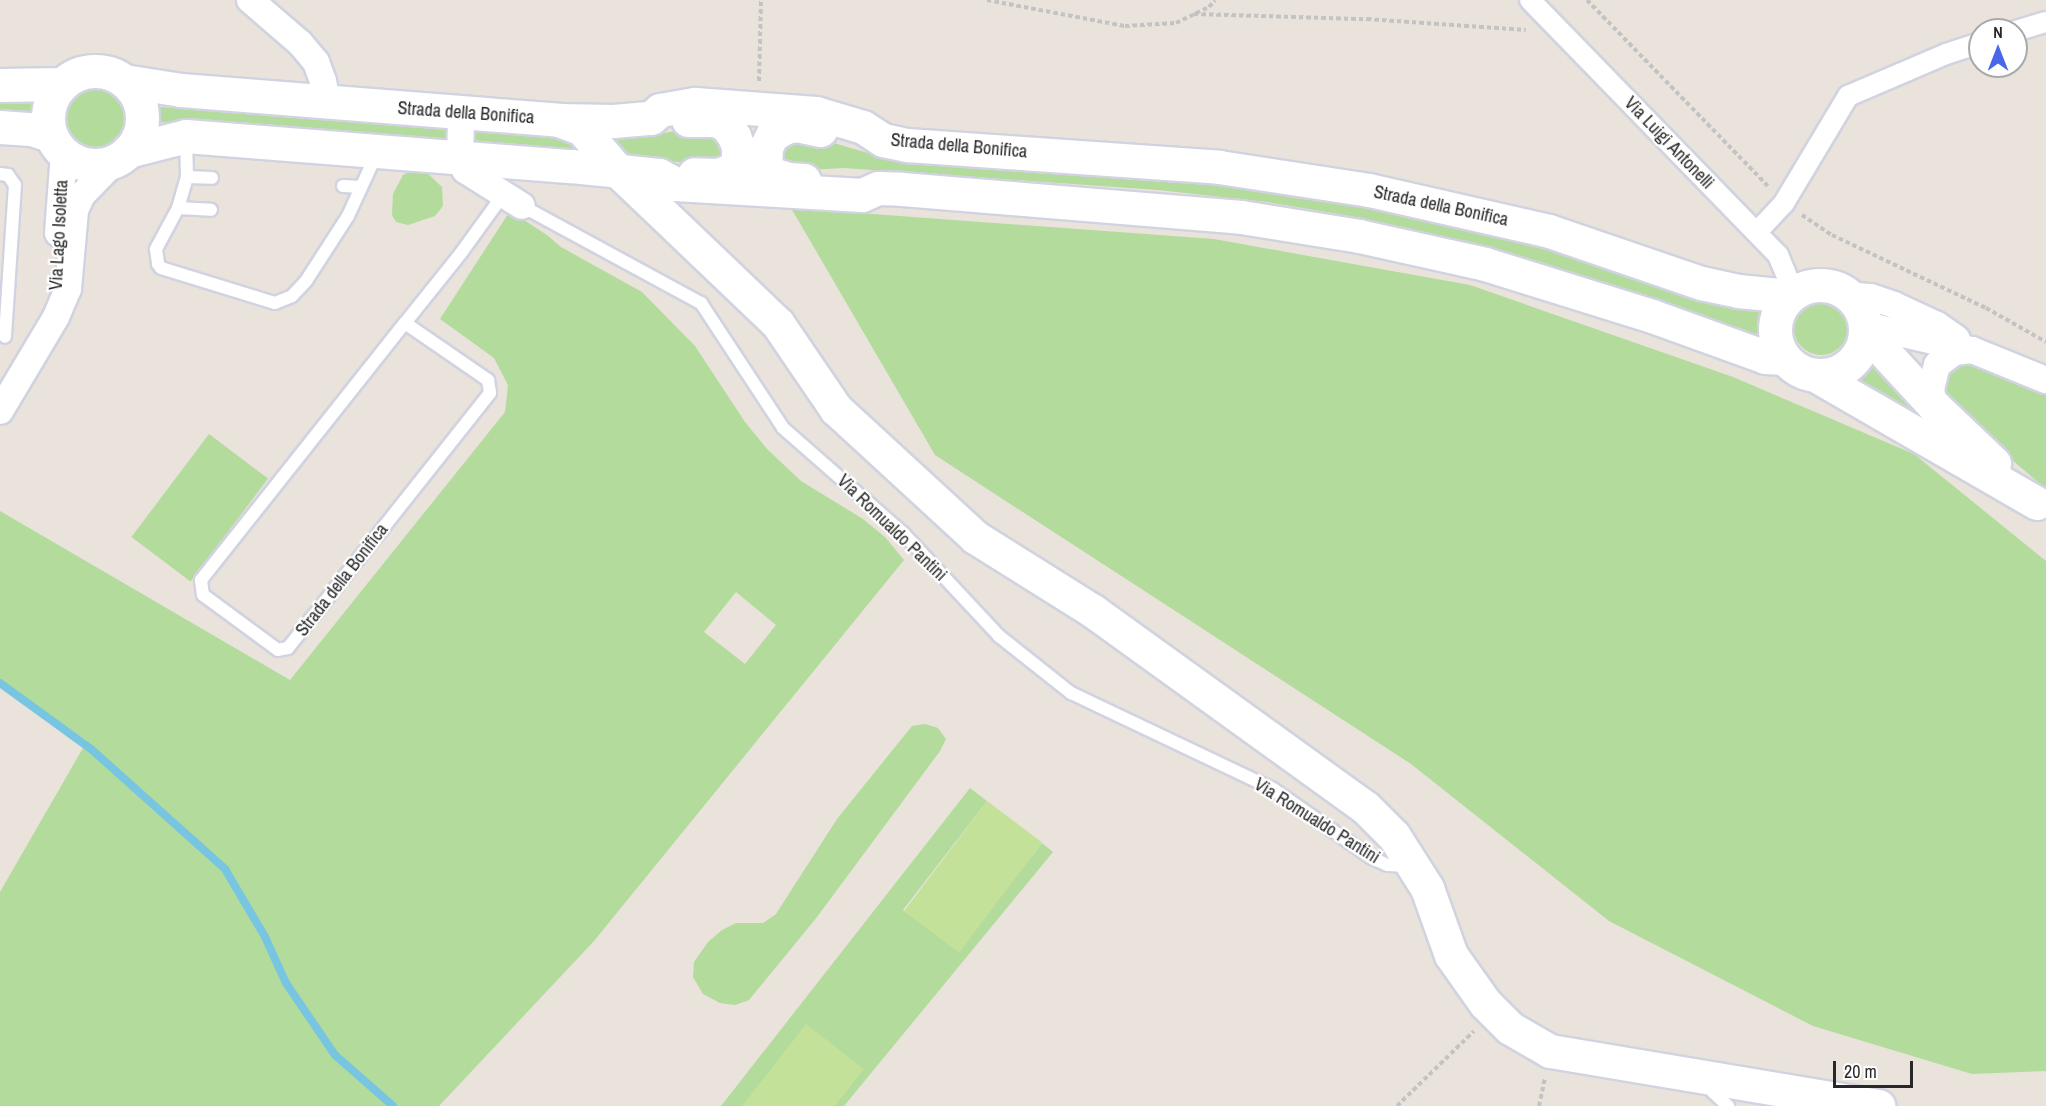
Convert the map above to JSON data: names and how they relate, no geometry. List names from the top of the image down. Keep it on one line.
{"streets":{"main road":["Strada della Bonifica","Via Romualdo Pantini"],"street":["Via Luigi Antonelli","Via Lago Isoletta"]},"crossings":[["Strada della Bonifica","Via Luigi Antonelli"],["Strada della Bonifica","Via Lago Isoletta"],["Strada della Bonifica","Via Romualdo Pantini"]],"scale_bar":"20 m","north":"top"}
